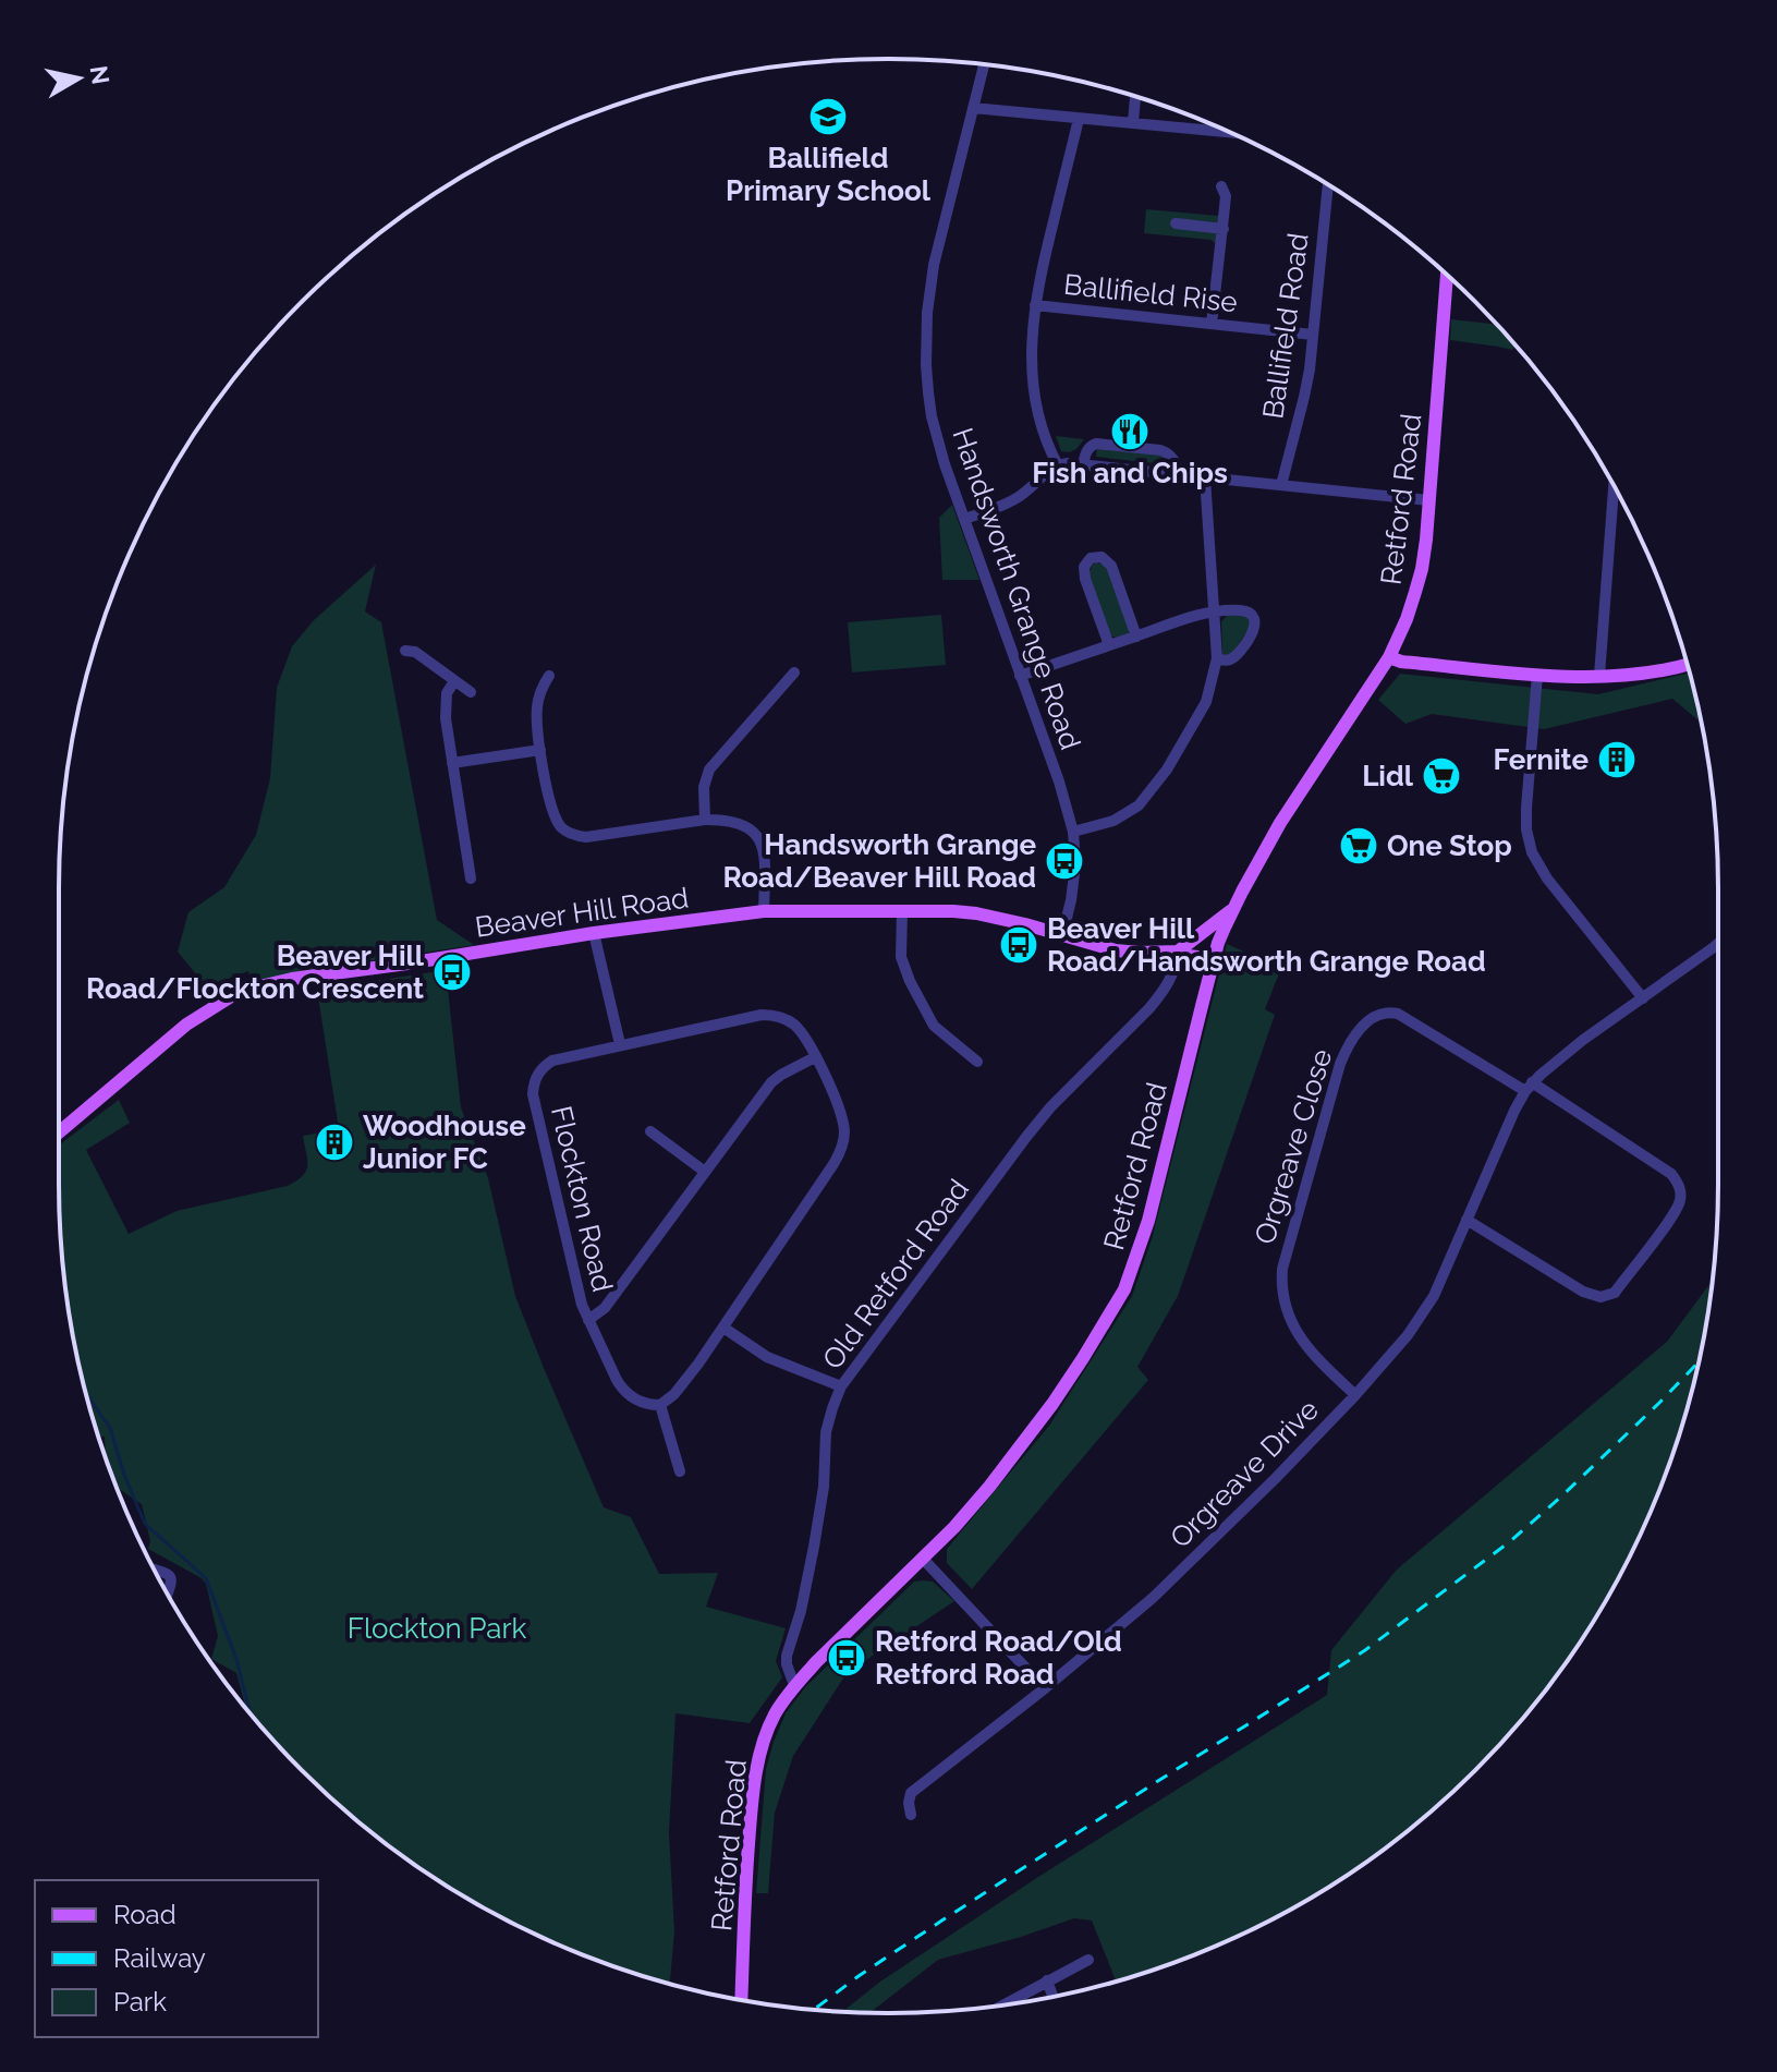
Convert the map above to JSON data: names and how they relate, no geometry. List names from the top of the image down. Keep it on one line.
{"streets":{"main road":["Retford Road","Beaver Hill Road"],"street":["Ballifield Rise","Ballifield Road","Handsworth Grange Road","Orgreave Close","Flockton Road","Old Retford Road","Orgreave Drive"]},"crossings":[["Ballifield Rise","Ballifield Road"],["Retford Road","Beaver Hill Road"],["Retford Road","Old Retford Road"],["Handsworth Grange Road","Beaver Hill Road"],["Beaver Hill Road","Old Retford Road"],["Orgreave Close","Orgreave Drive"]],"parks":["Flockton Park"],"places":{"school or university":["Ballifield Primary School"],"restaurant":["Fish and Chips"],"building":["Fernite","Woodhouse Junior FC"],"supermarket":["Lidl","One Stop"],"bus stop":["Handsworth Grange Road/Beaver Hill Road","Beaver Hill Road/Handsworth Grange Road","Beaver Hill Road/Flockton Crescent","Retford Road/Old Retford Road"]},"legend":["Road","Railway","Park"],"north":"right"}
